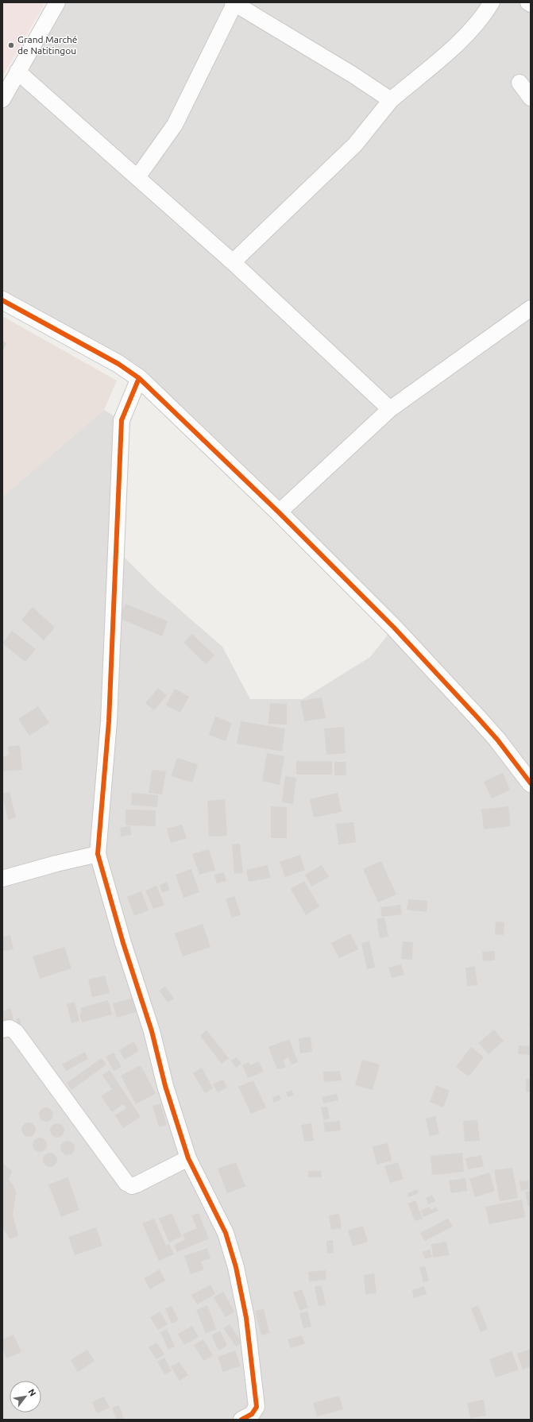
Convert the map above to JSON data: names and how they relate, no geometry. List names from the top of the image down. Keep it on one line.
{"places":["Grand Marché de Natitingou"],"north":"top right"}
